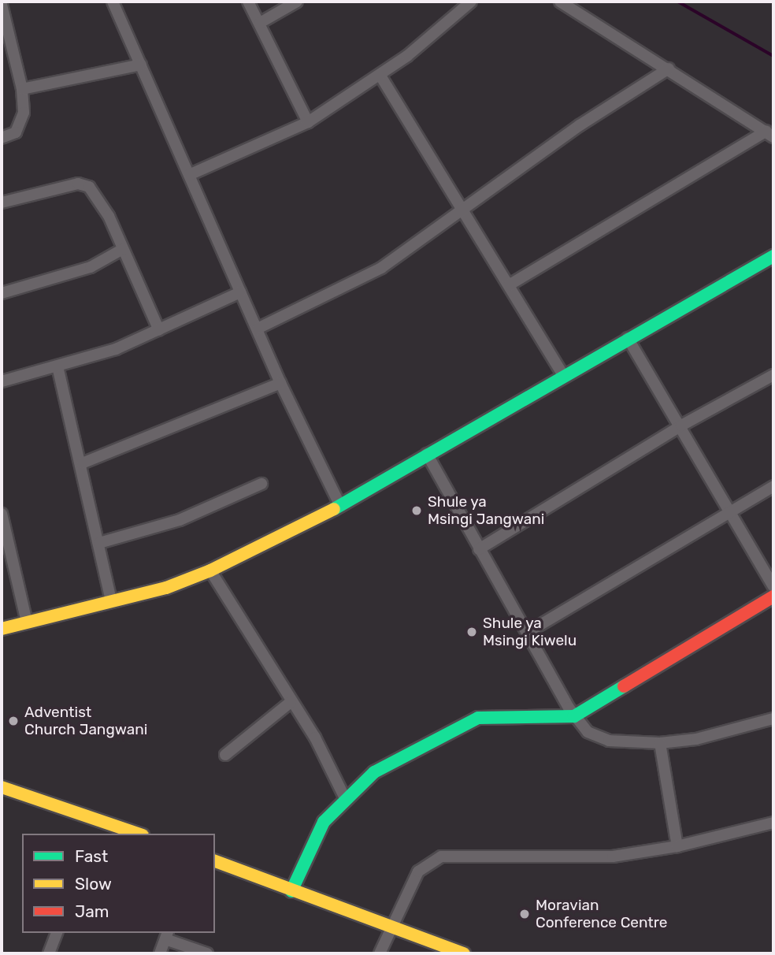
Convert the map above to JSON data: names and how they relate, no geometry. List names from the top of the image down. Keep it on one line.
{"places":["Shule ya Msingi Jangwani","Shule ya Msingi Kiwelu","Adventist Church Jangwani","Moravian Conference Centre"],"legend":["Fast","Slow","Jam"]}
